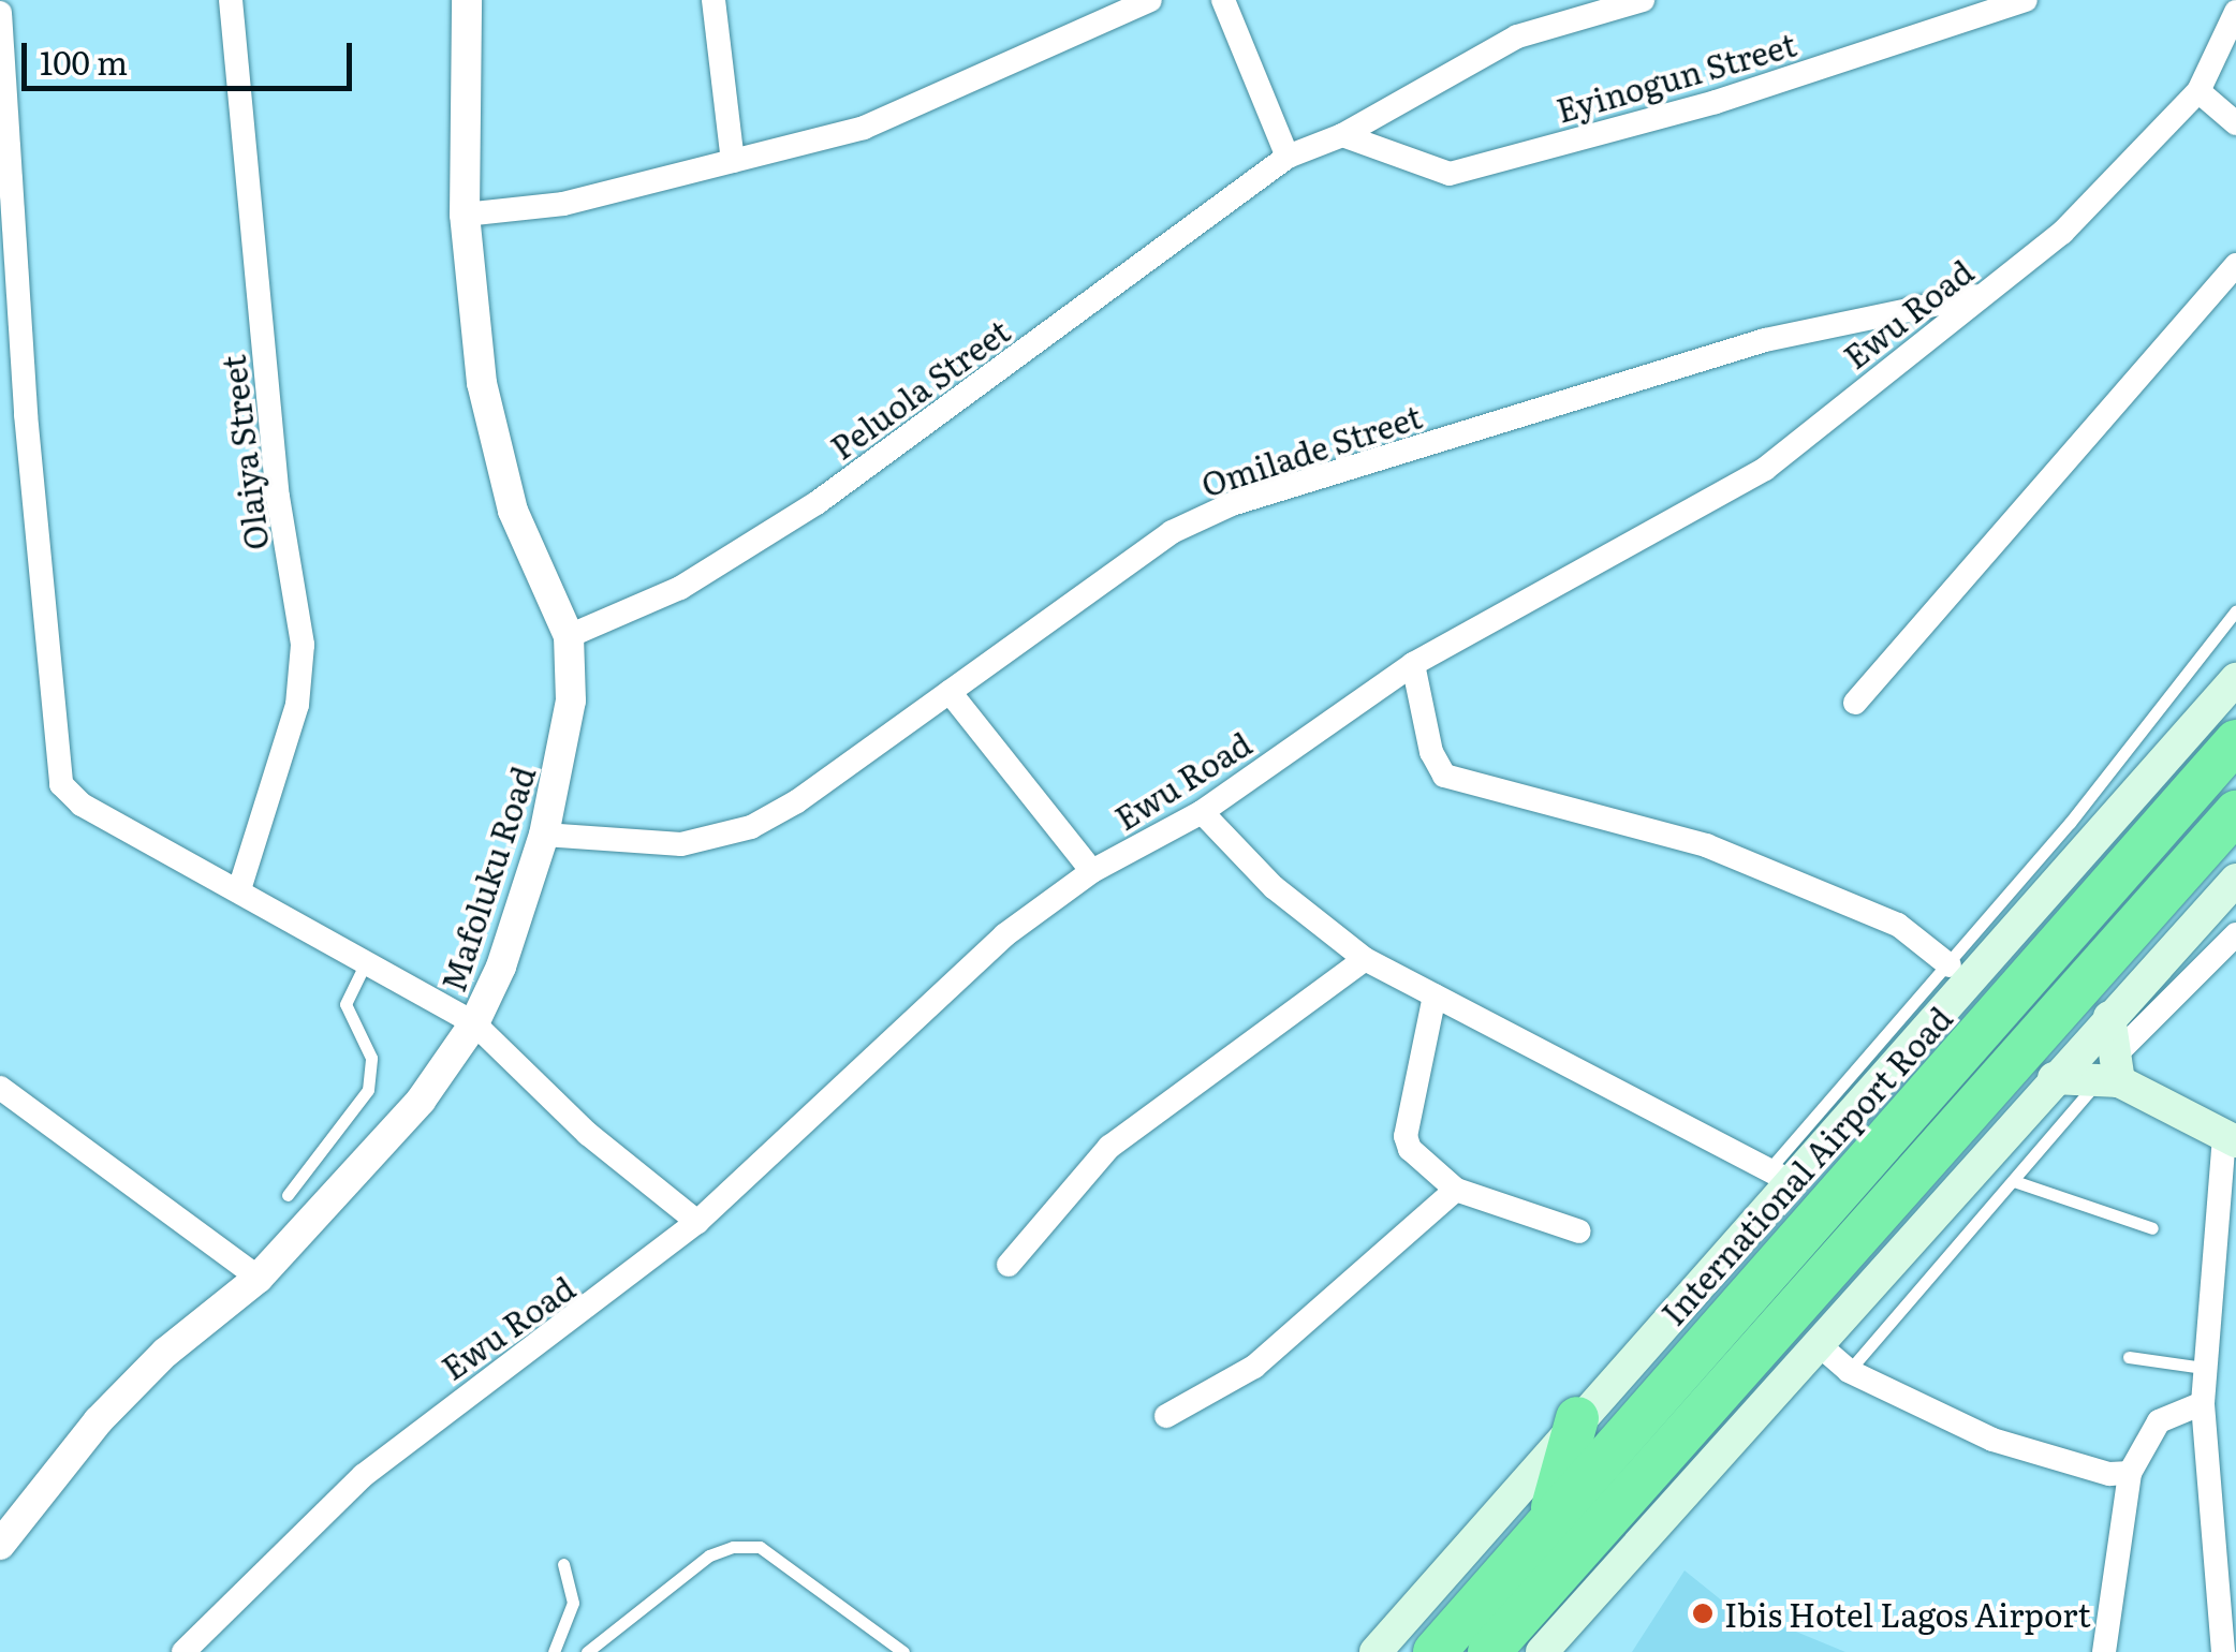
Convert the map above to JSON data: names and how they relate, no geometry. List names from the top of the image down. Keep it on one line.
{"streets":{"highway":["International Airport Road"],"street":["Eyinogun Street","Ewu Road","Peluola Street","Omilade Street","Olaiya Street","Mafoluku Road"]},"crossings":[["Eyinogun Street","Peluola Street"],["Ewu Road","Omilade Street"],["Peluola Street","Mafoluku Road"],["Omilade Street","Mafoluku Road"]],"places":["Ibis Hotel Lagos Airport"],"scale_bar":"100 m"}
